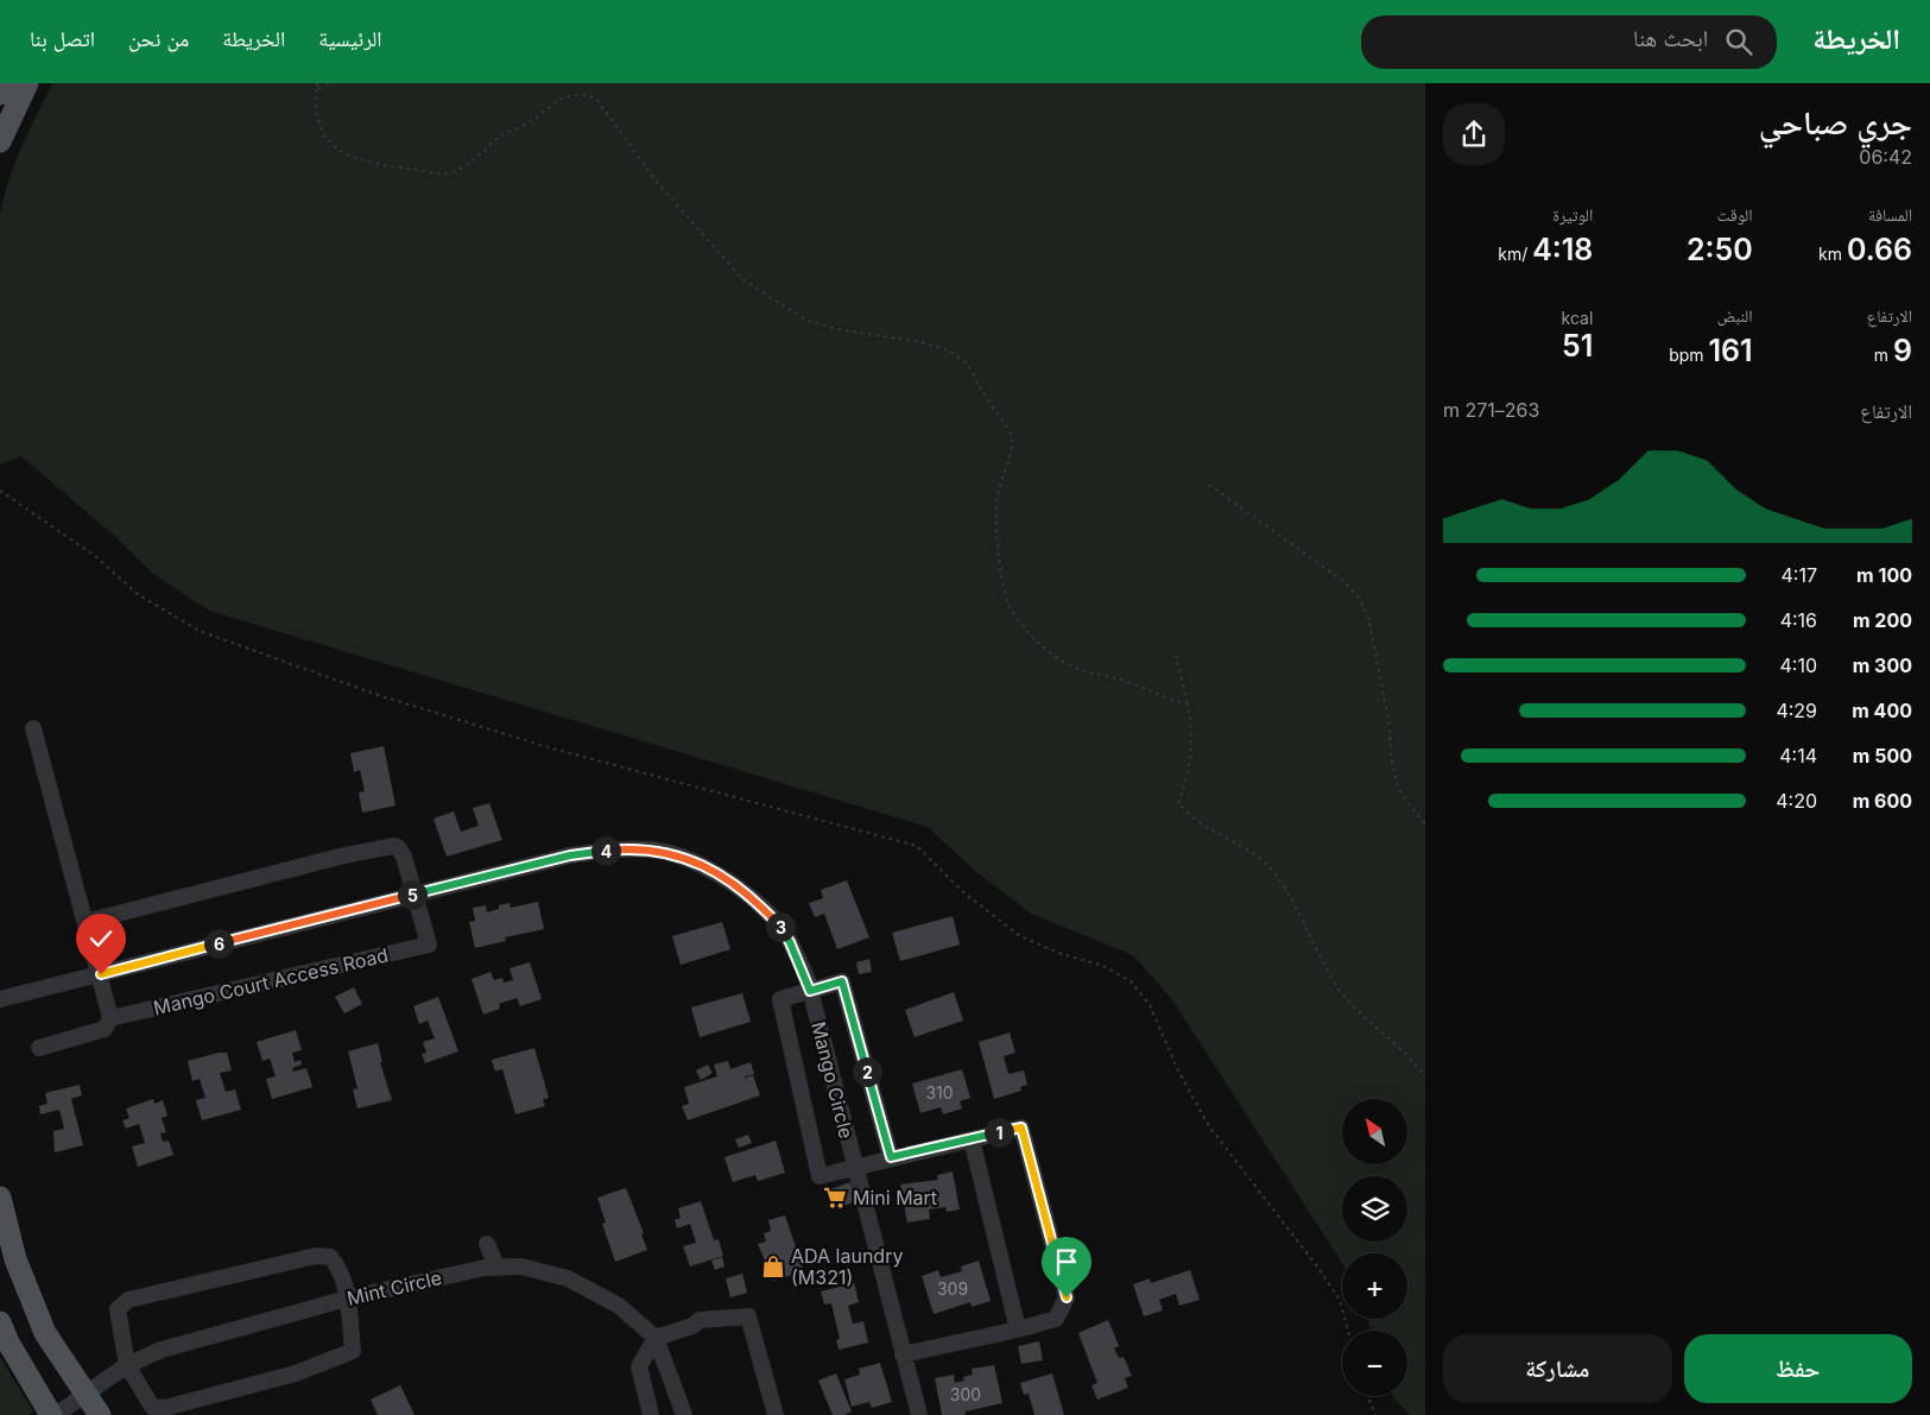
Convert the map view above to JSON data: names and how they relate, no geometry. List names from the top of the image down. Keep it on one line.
{"streets":{"street":["Mango Court Access Road","Mango Circle","Mint Circle"]},"crossings":[["Mango Court Access Road","Mango Circle"]],"places":{"supermarket":["Mini Mart"],"shop":["ADA laundry (M321)"]},"house_numbers":["310","309","300"],"north":"top left","page":{"header":"الخريطة","search":"ابحث هنا","nav":["الرئيسية","الخريطة","من نحن","اتصل بنا"],"heading":["جري صباحي","06:42"],"stats":[["المسافة","0.66 km"],["الوقت","2:50"],["الوتيرة","4:18 /km"],["الارتفاع","9 m"],["النبض","161 bpm"],["kcal","51"]],"chart":["الارتفاع","263–271 m"],"list":[{"name":"100 m","note":"4:17"},{"name":"200 m","note":"4:16"},{"name":"300 m","note":"4:10"},{"name":"400 m","note":"4:29"},{"name":"500 m","note":"4:14"},{"name":"600 m","note":"4:20"}],"pins":["4","5","3","6","2","1"],"map_buttons":["+","−"],"buttons":["حفظ","مشاركة"]}}
